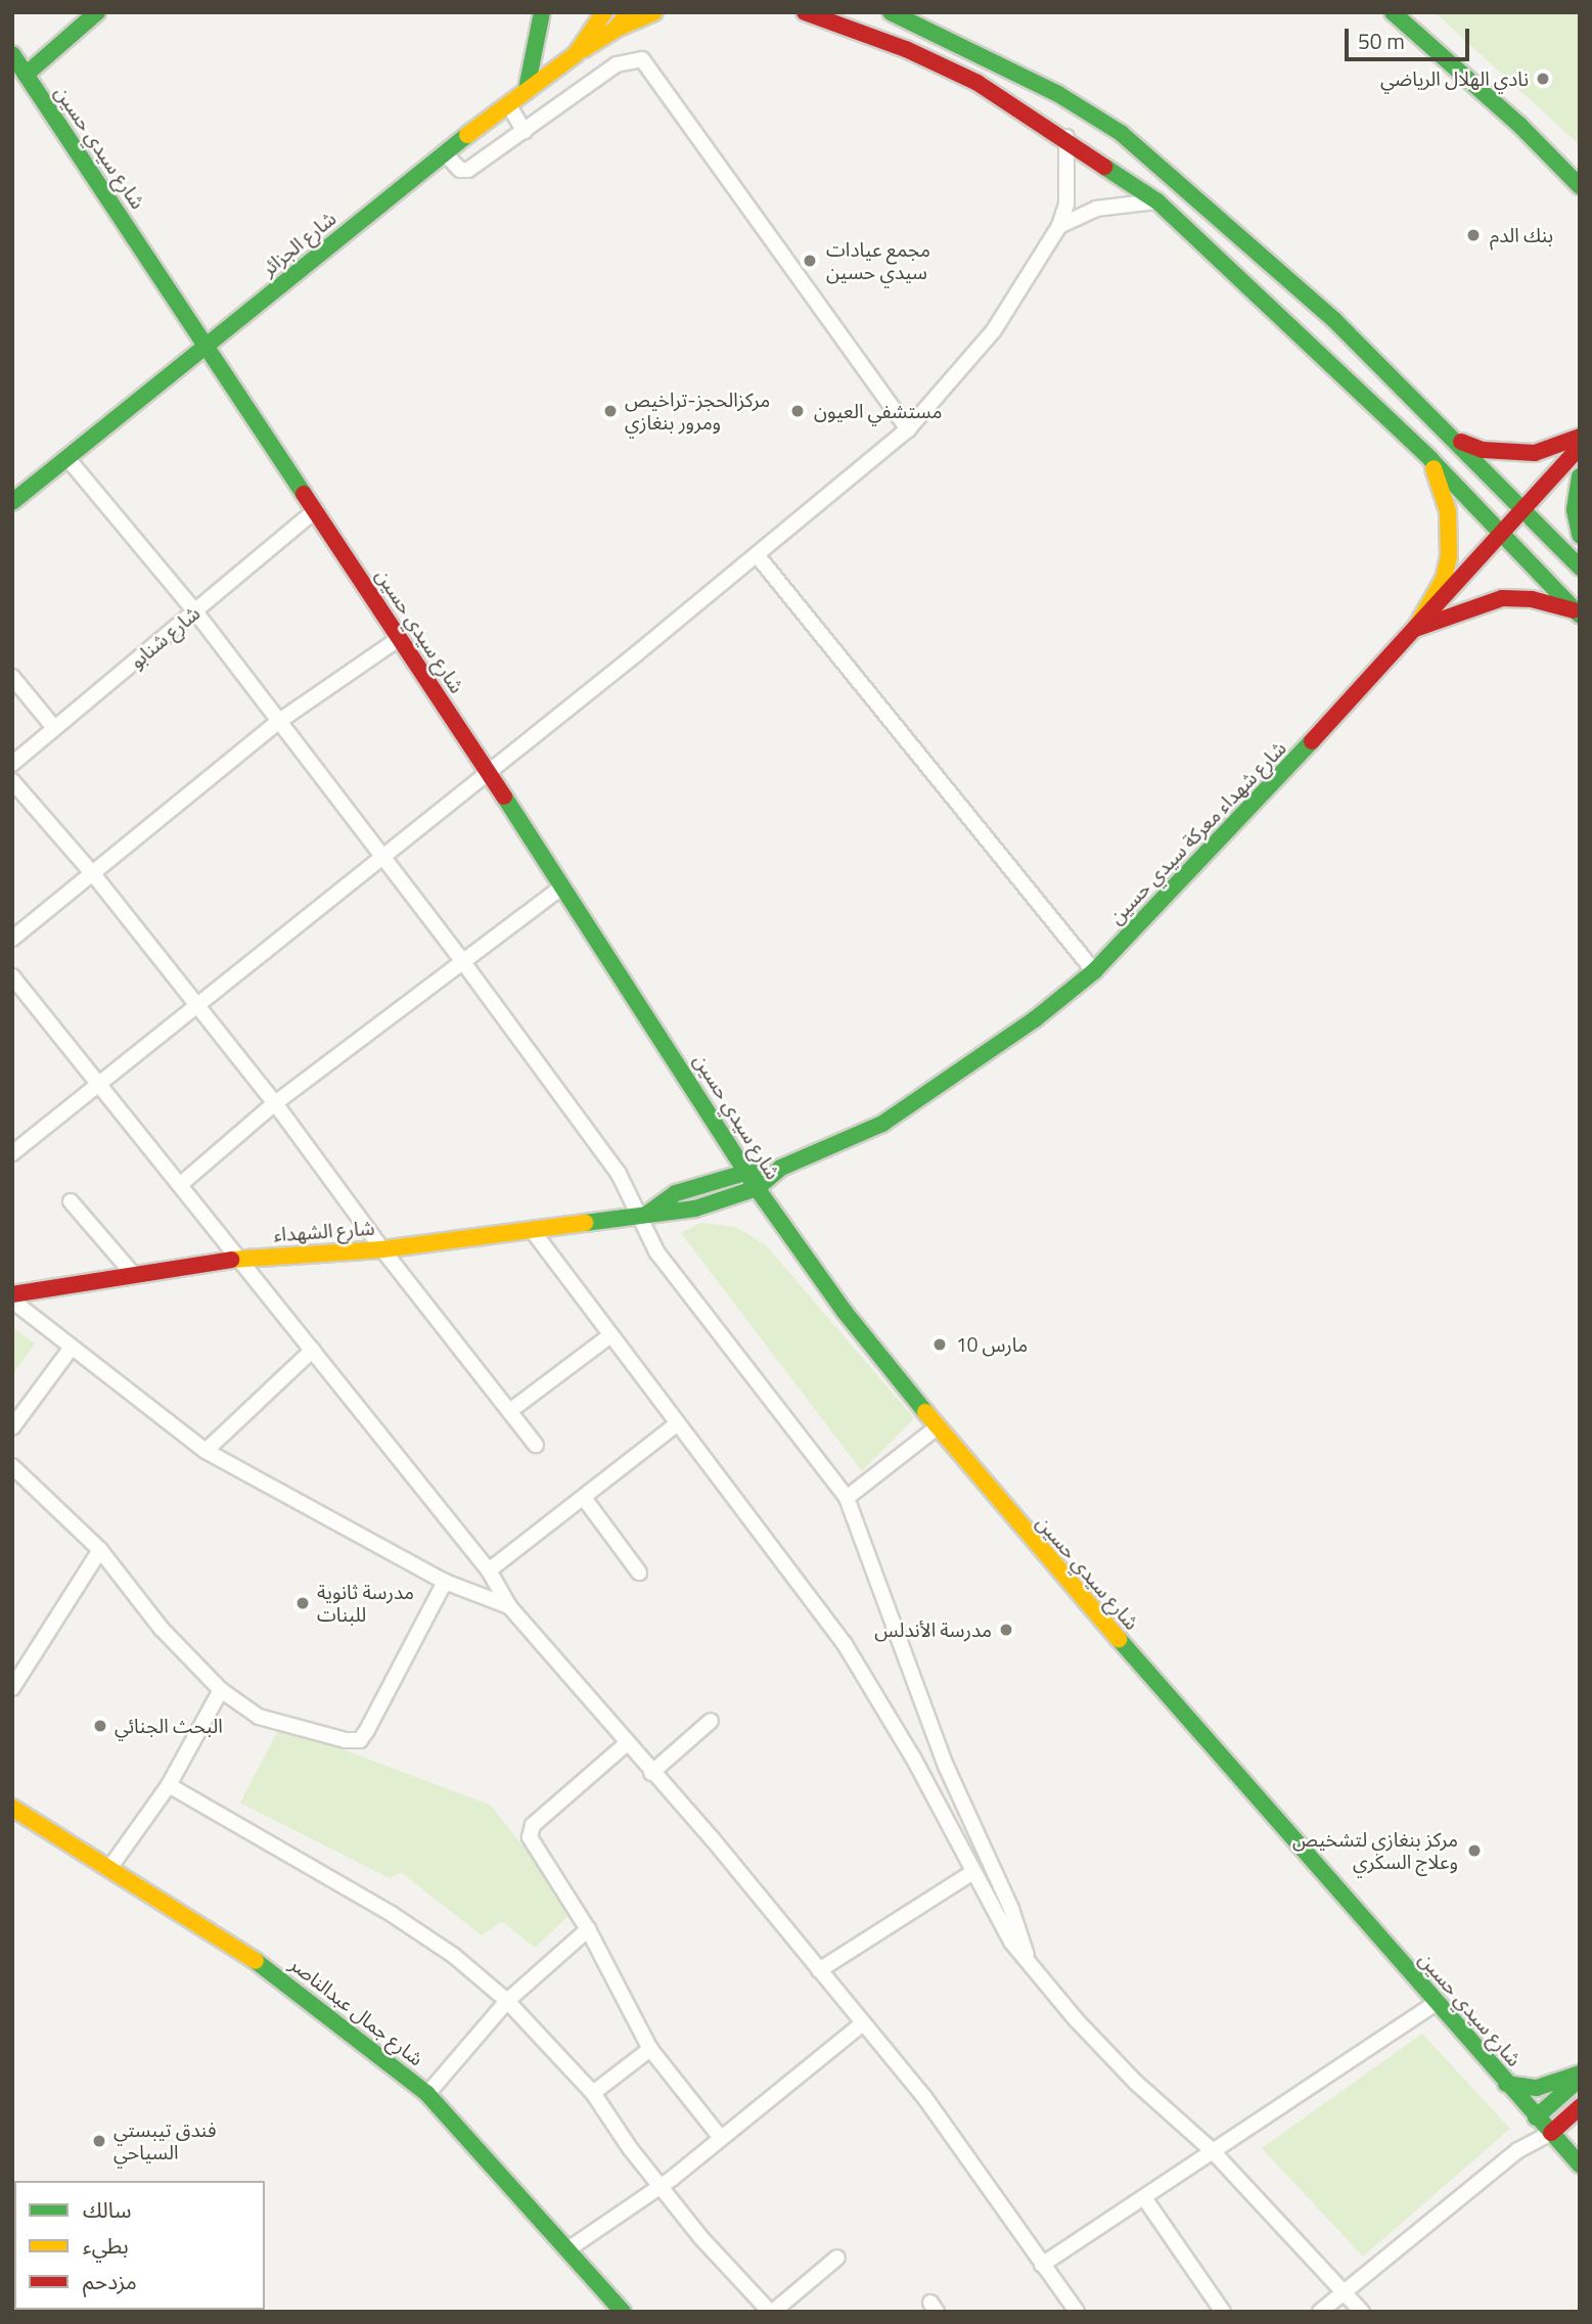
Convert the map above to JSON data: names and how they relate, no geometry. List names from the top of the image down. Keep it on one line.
{"streets":{"main road":["شارع سيدي حسين","شارع الجزائر","شارع شهداء معركة سيدي حسين","شارع الشهداء","شارع جمال عبدالناصر"],"street":["شارع شنابو"]},"crossings":[["شارع سيدي حسين","شارع الجزائر"],["شارع سيدي حسين","شارع شنابو"],["شارع سيدي حسين","شارع شهداء معركة سيدي حسين"],["شارع سيدي حسين","شارع الشهداء"],["شارع شهداء معركة سيدي حسين","شارع الشهداء"]],"places":["نادي الهلال الرياضي","بنك الدم","مجمع عيادات سيدي حسين","مركزالحجز-تراخيص ومرور بنغازي","مستشفي العيون","10 مارس","مدرسة ثانوية للبنات","مدرسة الأندلس","البحث الجنائي","مركز بنغازي لتشخيص وعلاج السكري","فندق تيبستي السياحي"],"legend":["سالك","بطيء","مزدحم"],"scale_bar":"50 m"}
